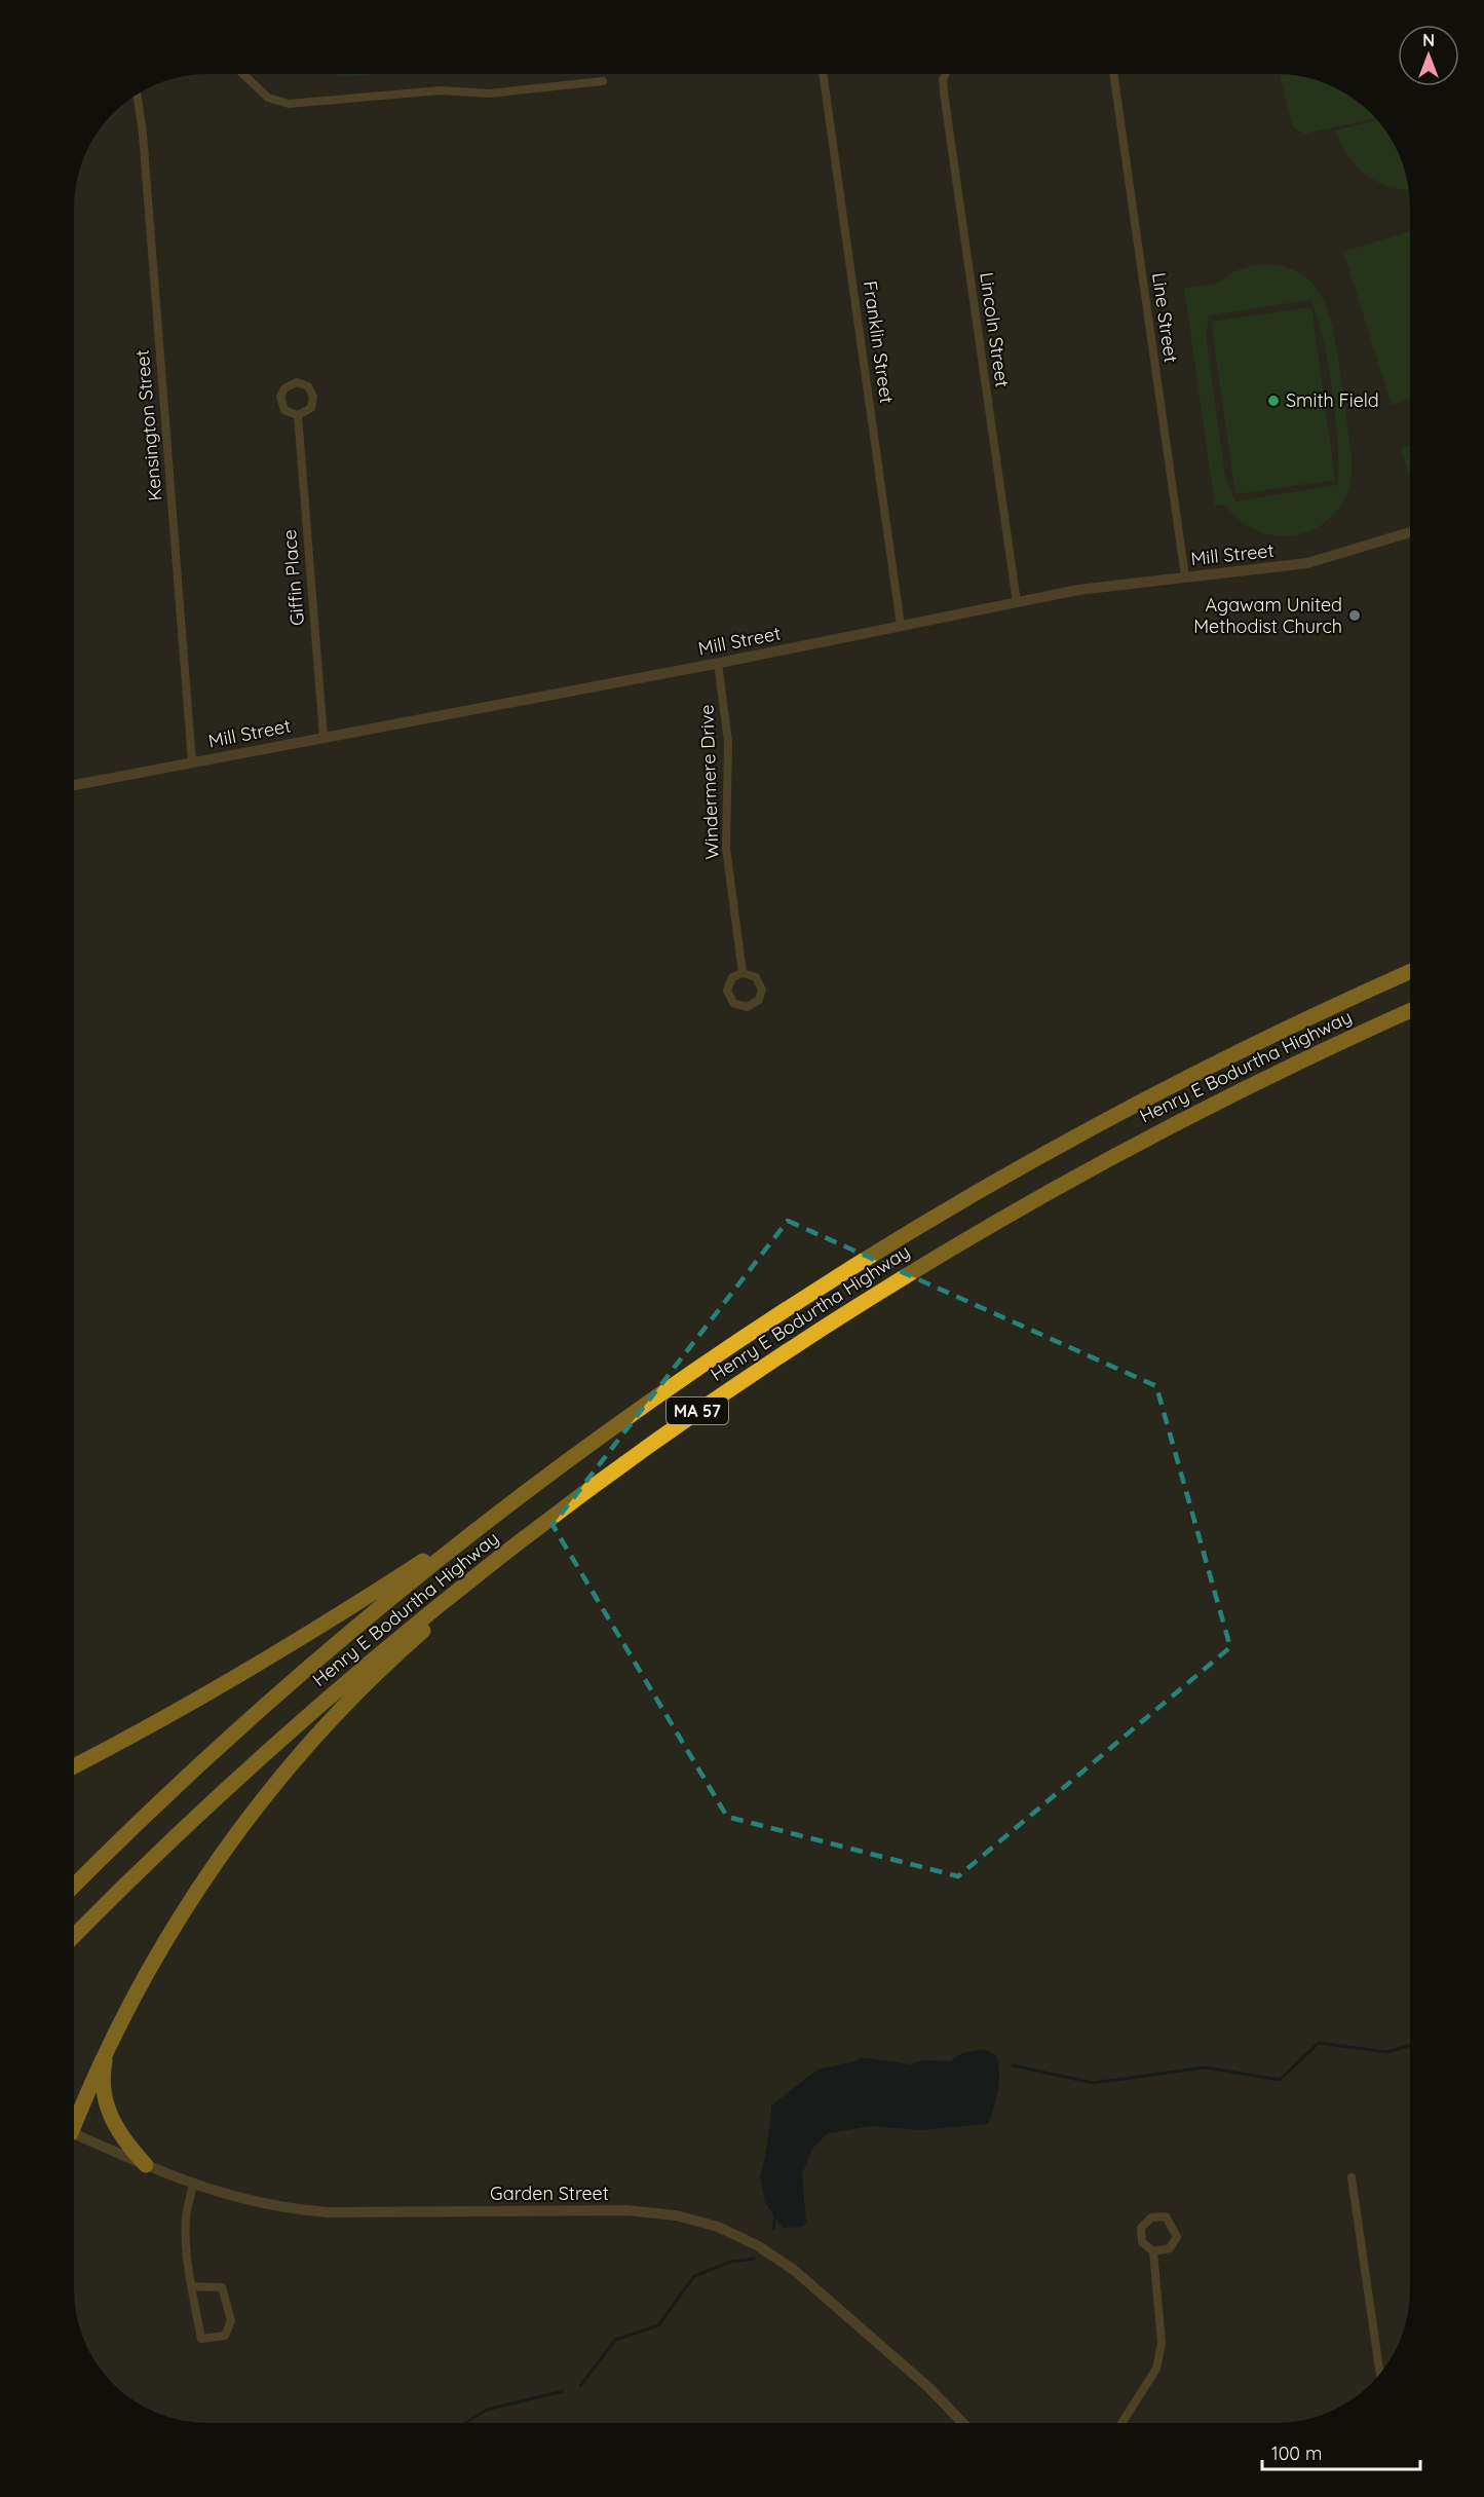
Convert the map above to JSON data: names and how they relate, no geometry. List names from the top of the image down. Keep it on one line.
{"streets":{"highway":["Henry E Bodurtha Highway","MA 57"],"street":["Line Street","Lincoln Street","Franklin Street","Kensington Street","Mill Street","Giffin Place","Windermere Drive","Garden Street"]},"crossings":[["Line Street","Mill Street"],["Lincoln Street","Mill Street"],["Franklin Street","Mill Street"],["Kensington Street","Mill Street"],["Mill Street","Giffin Place"],["Mill Street","Windermere Drive"]],"places":["Smith Field","Agawam United Methodist Church"],"scale_bar":"100 m","north":"top"}
